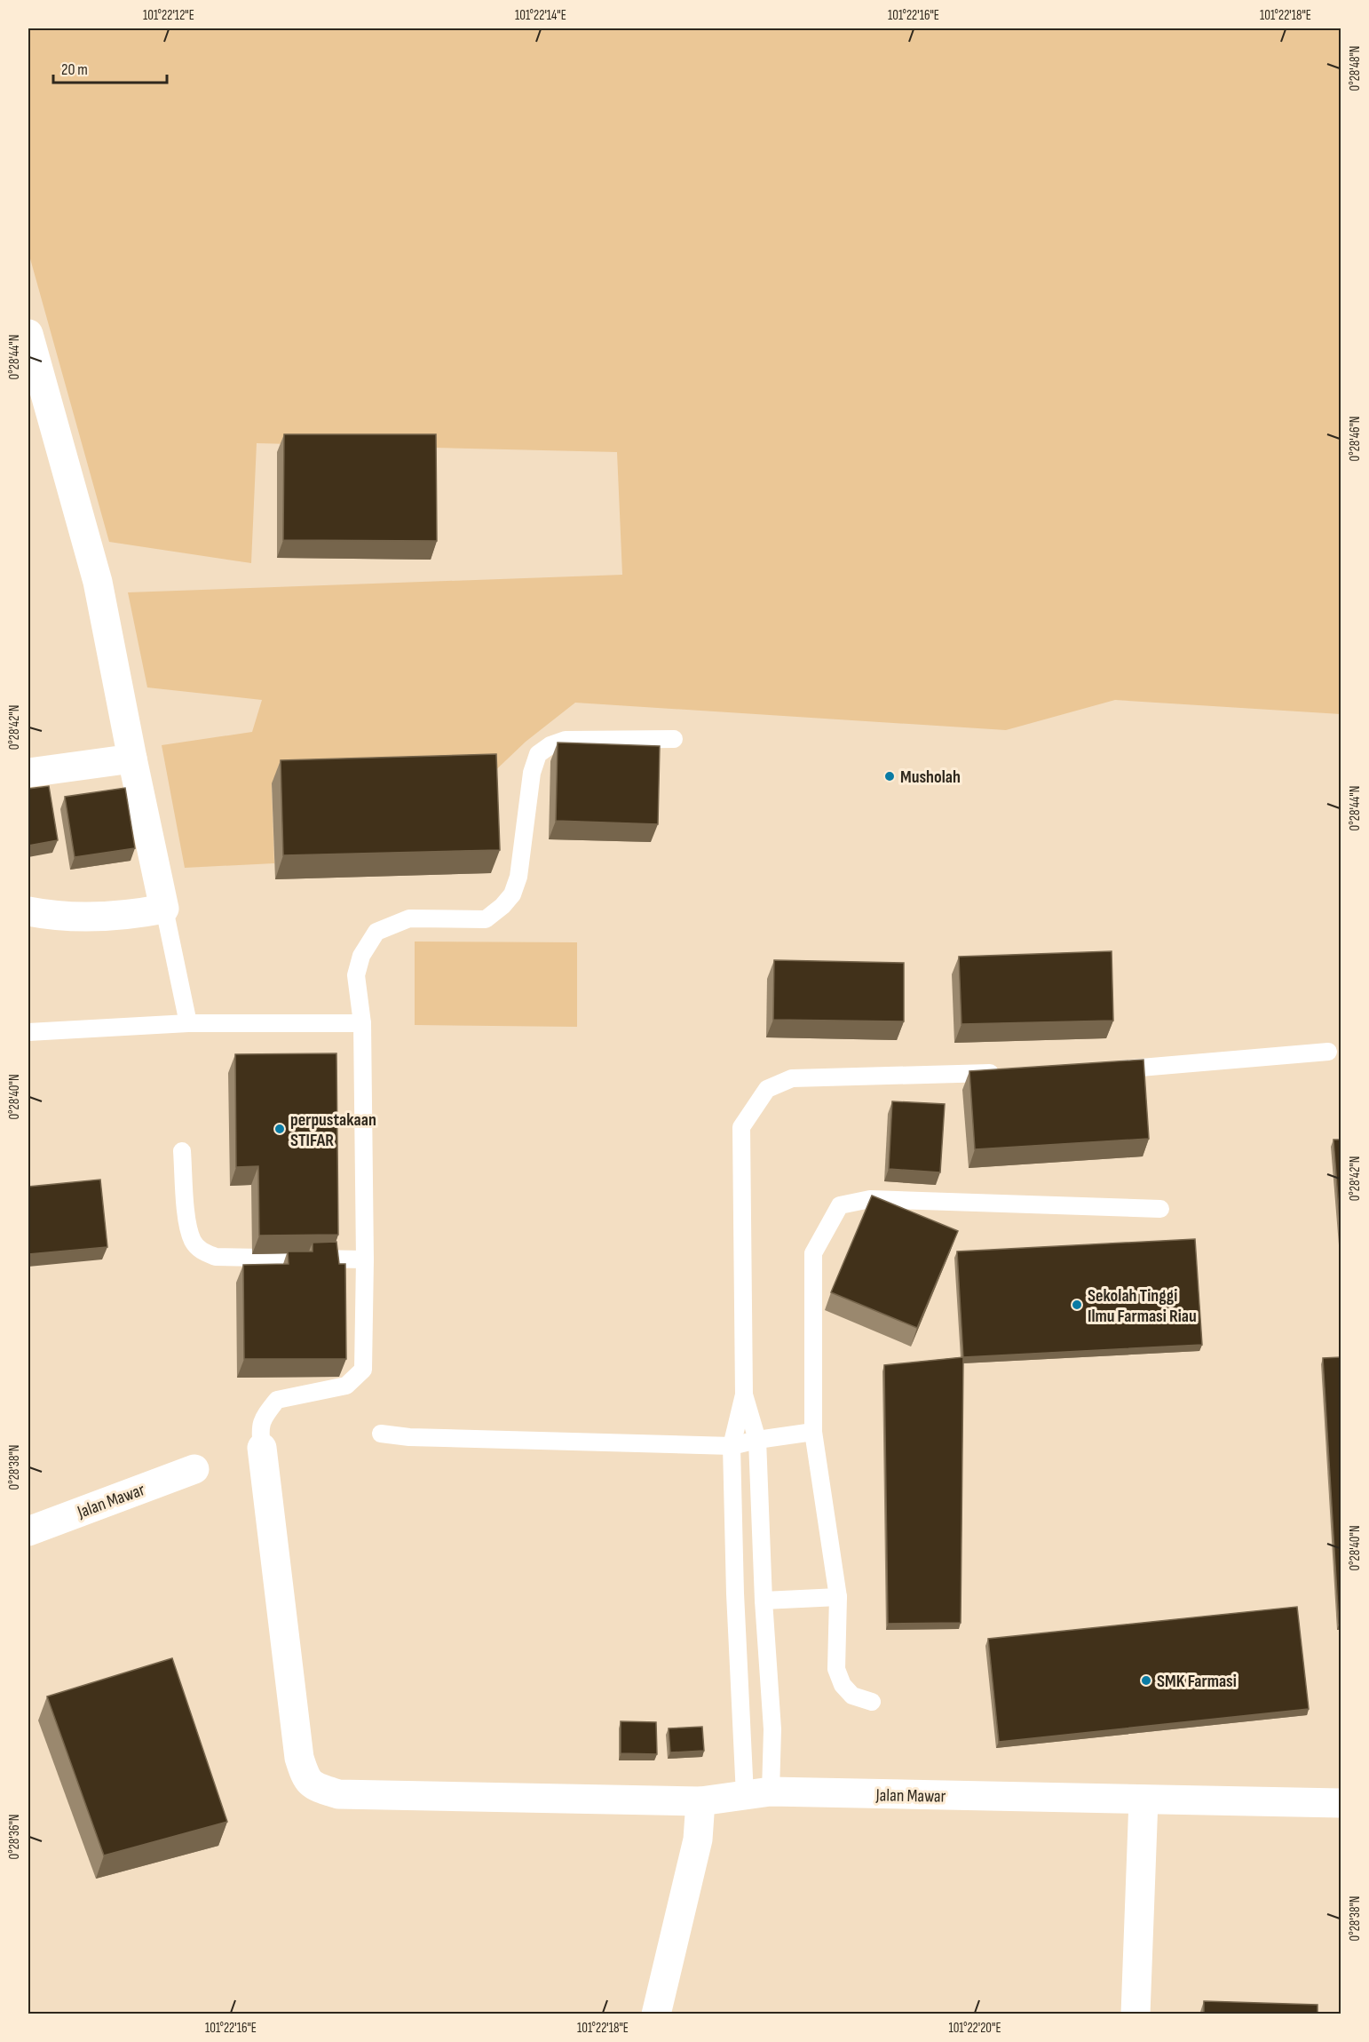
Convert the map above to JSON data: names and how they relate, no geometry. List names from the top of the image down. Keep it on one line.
{"streets":{"street":["Jalan Mawar"]},"places":["Musholah","perpustakaan STIFAR","Sekolah Tinggi Ilmu Farmasi Riau","SMK Farmasi"],"scale_bar":"20 m","coordinates":["101°22'12\"E","101°22'14\"E","101°22'16\"E","101°22'18\"E","0°28'48\"N","0°28'44\"N","0°28'46\"N","0°28'42\"N","0°28'40\"N","0°28'38\"N","0°28'36\"N","101°22'20\"E"]}
